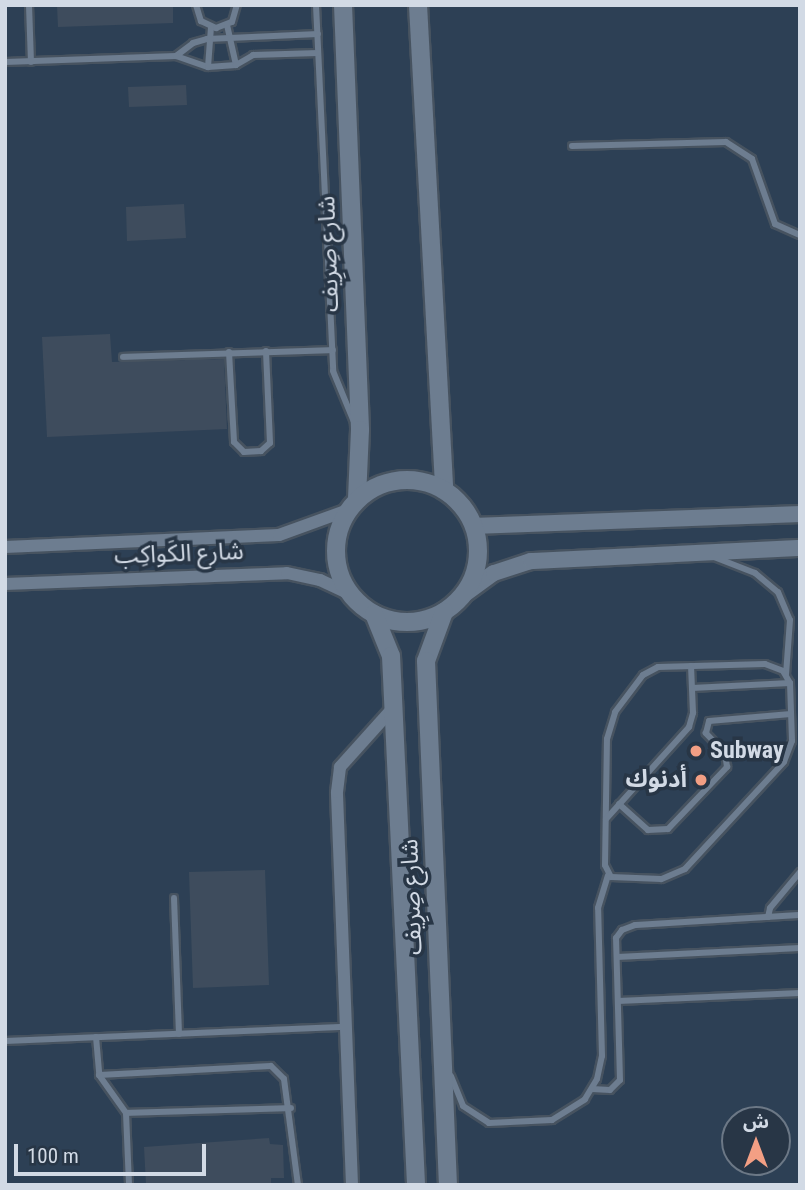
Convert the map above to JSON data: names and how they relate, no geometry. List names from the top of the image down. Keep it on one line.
{"streets":{"main road":["شارع صِرِيف"],"street":["شارع الكَواكِب"]},"crossings":[["شارع صِرِيف","شارع الكَواكِب"]],"places":["Subway","أدنوك"],"scale_bar":"100 m","north":"top"}
